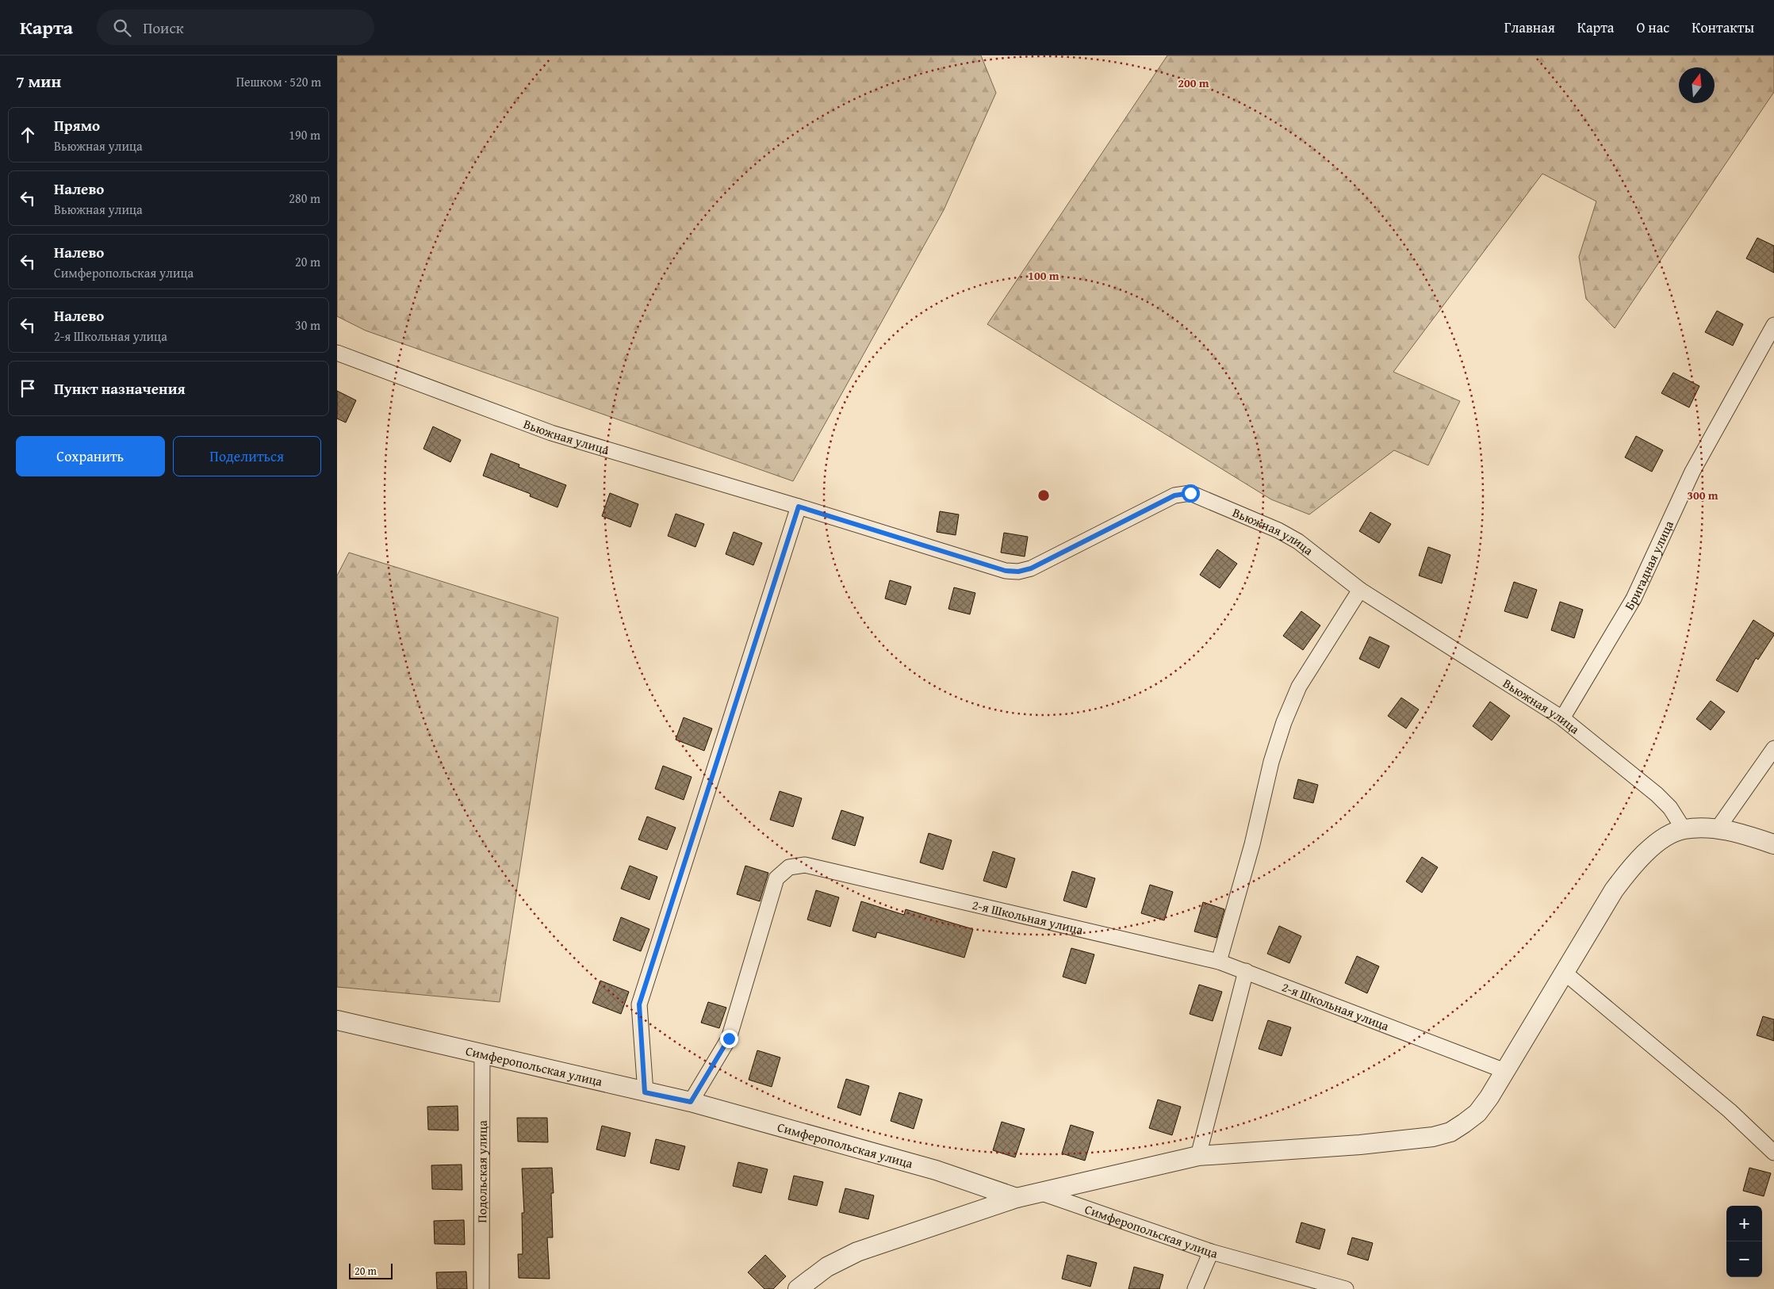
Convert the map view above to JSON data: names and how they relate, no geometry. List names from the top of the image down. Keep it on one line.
{"streets":{"street":["Вьюжная улица","Бригадная улица","2-я Школьная улица","Симферопольская улица","Подольская улица"]},"crossings":[["Вьюжная улица","Бригадная улица"],["2-я Школьная улица","Симферопольская улица"],["Симферопольская улица","Подольская улица"]],"scale_bar":"20 m","north":"top","page":{"header":"Карта","search":"Поиск","nav":["Главная","Карта","О нас","Контакты"],"heading":["7 мин","Пешком · 520 m"],"list":[["Прямо","Вьюжная улица","190 m"],["Налево","Вьюжная улица","280 m"],["Налево","Симферопольская улица","20 m"],["Налево","2-я Школьная улица","30 m"],"Пункт назначения"],"buttons":["Сохранить","Поделиться"],"map_buttons":["+","−"],"scale":"20 m"},"rings":["200 m","100 m","300 m"]}
